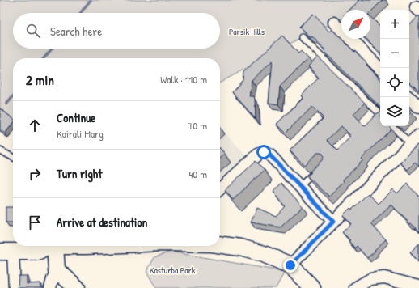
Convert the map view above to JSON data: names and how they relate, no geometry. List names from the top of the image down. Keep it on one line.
{"parks":["Parsik Hills","Kasturba Park"],"north":"top right","page":{"map_buttons":["+","−"],"search":"Search here","heading":["2 min","Walk · 110 m"],"list":[["Continue","Kairali Marg","70 m"],["Turn right","40 m"],"Arrive at destination"]}}
